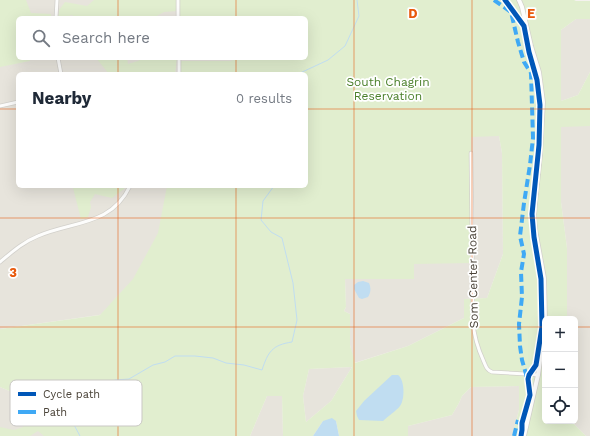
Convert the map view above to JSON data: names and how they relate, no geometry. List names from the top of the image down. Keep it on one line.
{"streets":{"street":["Som Center Road"]},"parks":["South Chagrin Reservation"],"legend":["Cycle path","Path"],"page":{"search":"Search here","heading":["Nearby","0 results"],"map_buttons":["+","−"]},"grid":{"columns":["D","E"],"rows":["3"]}}
